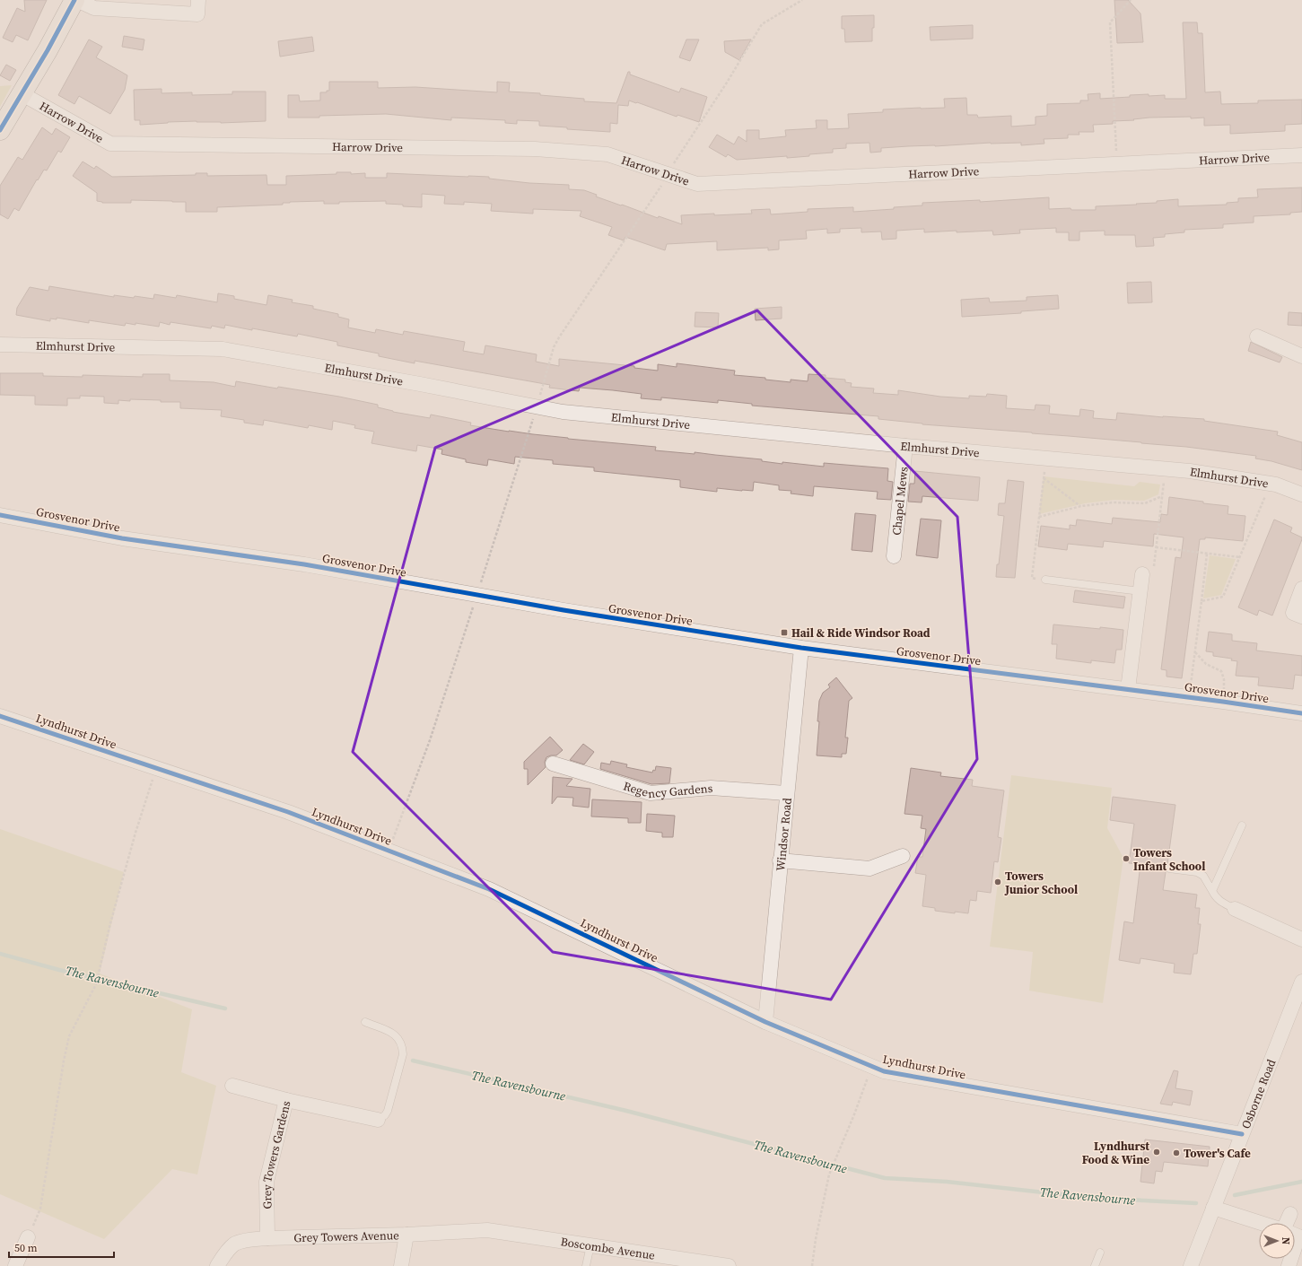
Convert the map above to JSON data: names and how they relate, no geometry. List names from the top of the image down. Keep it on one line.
{"streets":{"street":["Harrow Drive","Elmhurst Drive","Chapel Mews","Grosvenor Drive","Lyndhurst Drive","Regency Gardens","Windsor Road","Osborne Road","Grey Towers Gardens","Grey Towers Avenue","Boscombe Avenue"]},"crossings":[["Elmhurst Drive","Chapel Mews"],["Grosvenor Drive","Windsor Road"],["Lyndhurst Drive","Windsor Road"],["Lyndhurst Drive","Osborne Road"],["Regency Gardens","Windsor Road"],["Grey Towers Gardens","Grey Towers Avenue"],["Grey Towers Avenue","Boscombe Avenue"]],"water":["The Ravensbourne"],"places":{"transit":["Hail & Ride Windsor Road"],"other":["Towers Infant School","Towers Junior School","Lyndhurst Food & Wine","Tower's Cafe"]},"scale_bar":"50 m","north":"right"}
